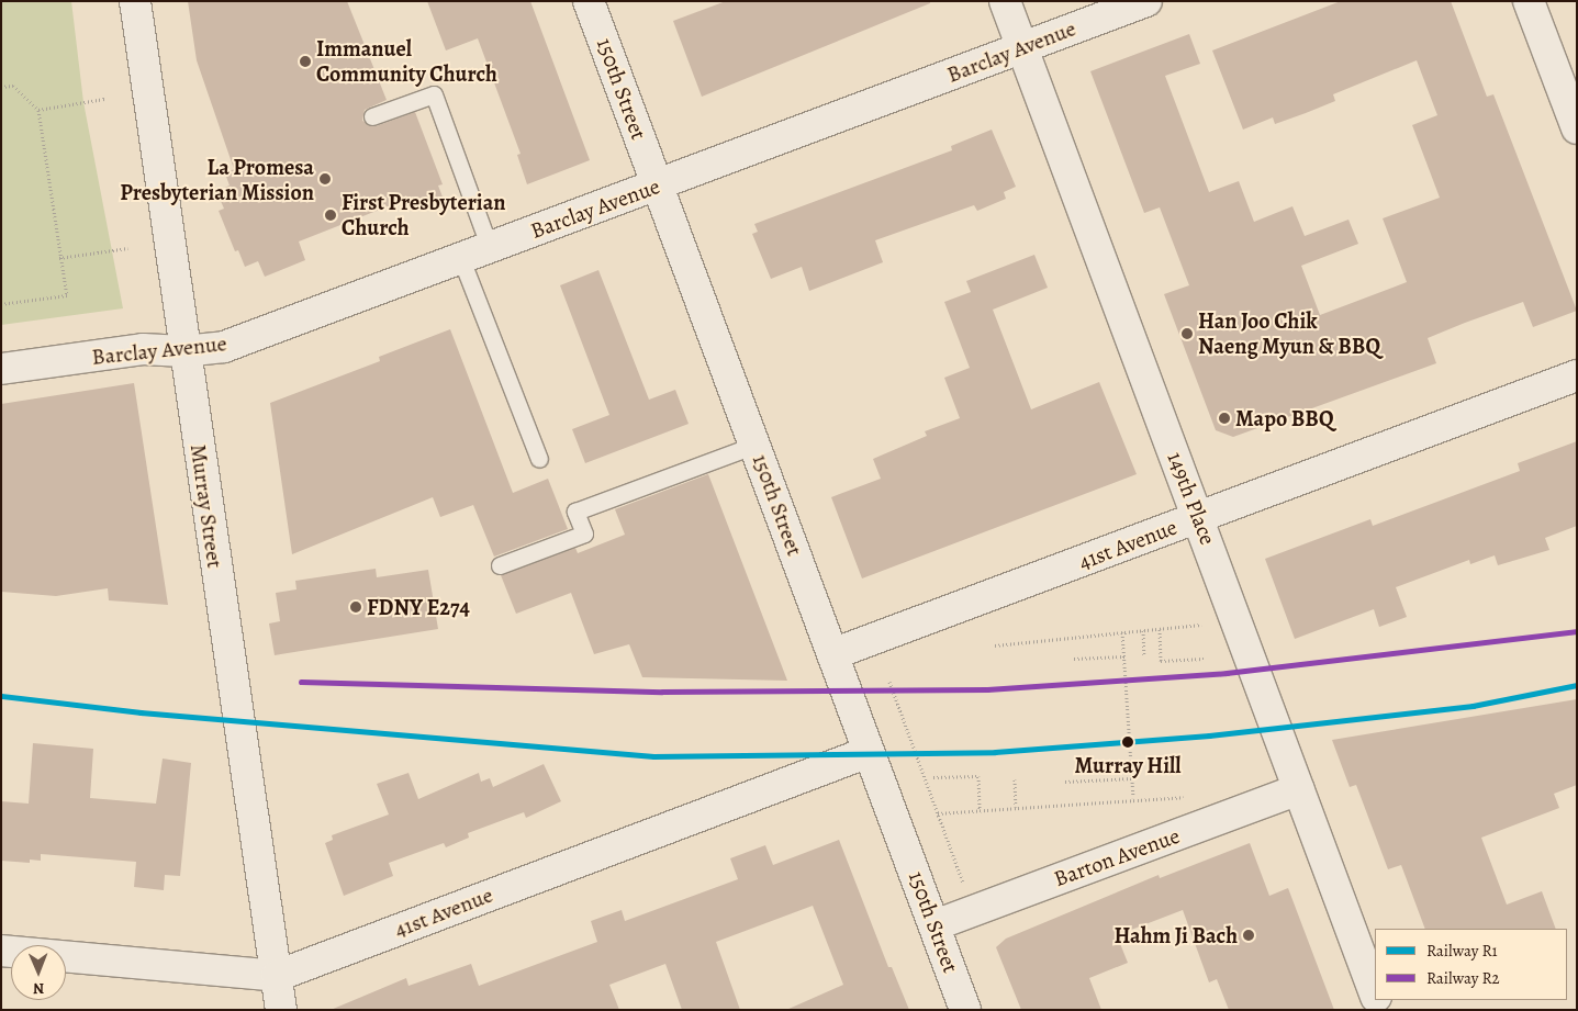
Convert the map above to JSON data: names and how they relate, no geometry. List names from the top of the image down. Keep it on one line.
{"streets":{"street":["Barclay Avenue","150th Street","149th Place","Murray Street","41st Avenue","Barton Avenue"]},"crossings":[["Barclay Avenue","150th Street"],["Barclay Avenue","149th Place"],["Barclay Avenue","Murray Street"],["150th Street","41st Avenue"],["150th Street","Barton Avenue"],["149th Place","41st Avenue"],["149th Place","Barton Avenue"],["Murray Street","41st Avenue"]],"places":["Immanuel Community Church","La Promesa Presbyterian Mission","First Presbyterian Church","Han Joo Chik Naeng Myun & BBQ","Mapo BBQ","FDNY E274","Murray Hill","Hahm Ji Bach"],"lines":["rail line R2","rail line R1"],"legend":["Railway R1","Railway R2"],"north":"bottom"}
